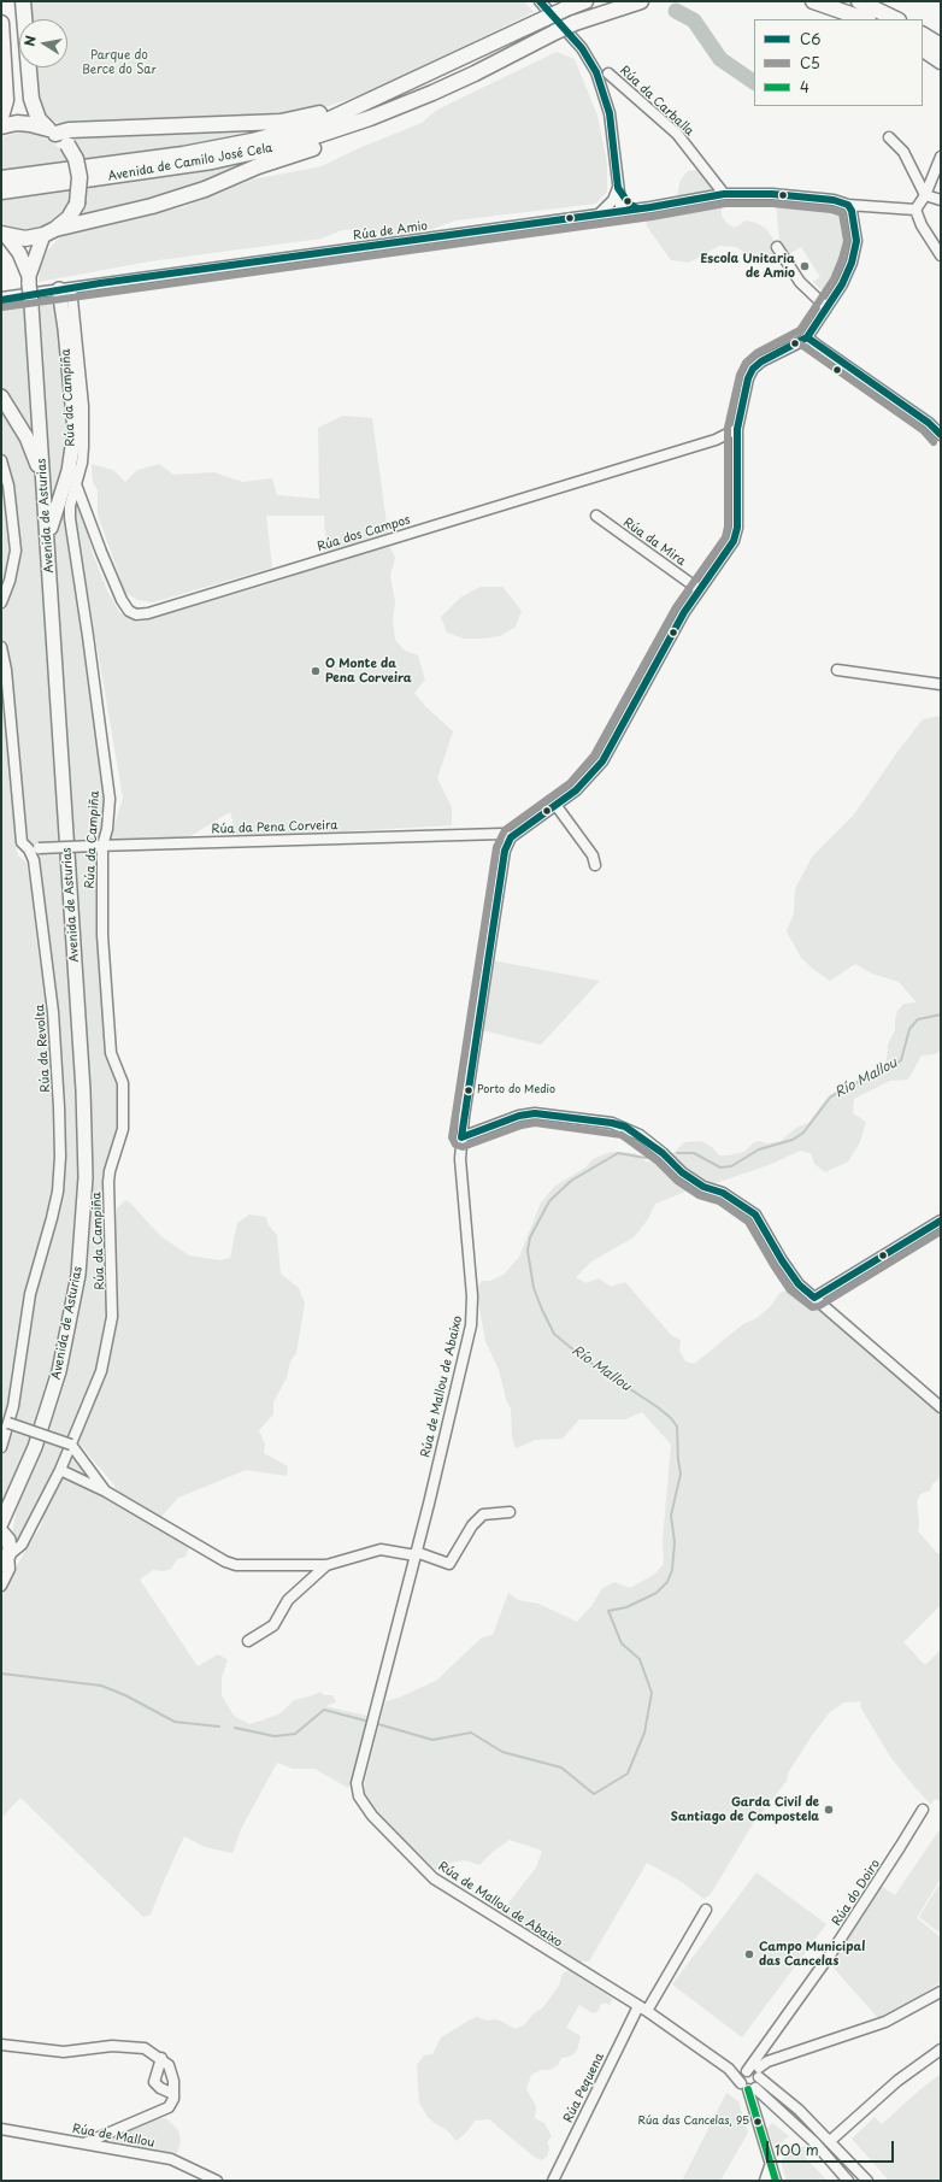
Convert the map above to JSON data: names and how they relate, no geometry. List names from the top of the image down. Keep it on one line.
{"streets":{"highway":["Avenida de Camilo José Cela"],"main road":["Avenida de Asturias"],"street":["Rúa da Carballa","Rúa de Amio","Rúa da Campiña","Rúa dos Campos","Rúa da Mira","Rúa da Pena Corveira","Rúa da Revolta","Rúa de Mallou de Abaixo","Rúa do Doiro","Rúa Pequena","Rúa de Mallou"]},"crossings":[["Rúa da Carballa","Rúa de Amio"],["Rúa de Amio","Rúa da Campiña"],["Rúa da Campiña","Rúa dos Campos"],["Rúa da Campiña","Rúa da Pena Corveira"],["Rúa da Pena Corveira","Rúa da Revolta"],["Rúa de Mallou de Abaixo","Rúa Pequena"]],"water":["Río Mallou"],"parks":["Parque do Berce do Sar"],"places":["Escola Unitaria de Amio","O Monte da Pena Corveira","Porto do Medio","Garda Civil de Santiago de Compostela","Campo Municipal das Cancelas","Rúa das Cancelas, 95"],"lines":["transit line C6","transit line C5","transit line 4"],"legend":["C6","C5","4"],"scale_bar":"100 m","north":"left"}
